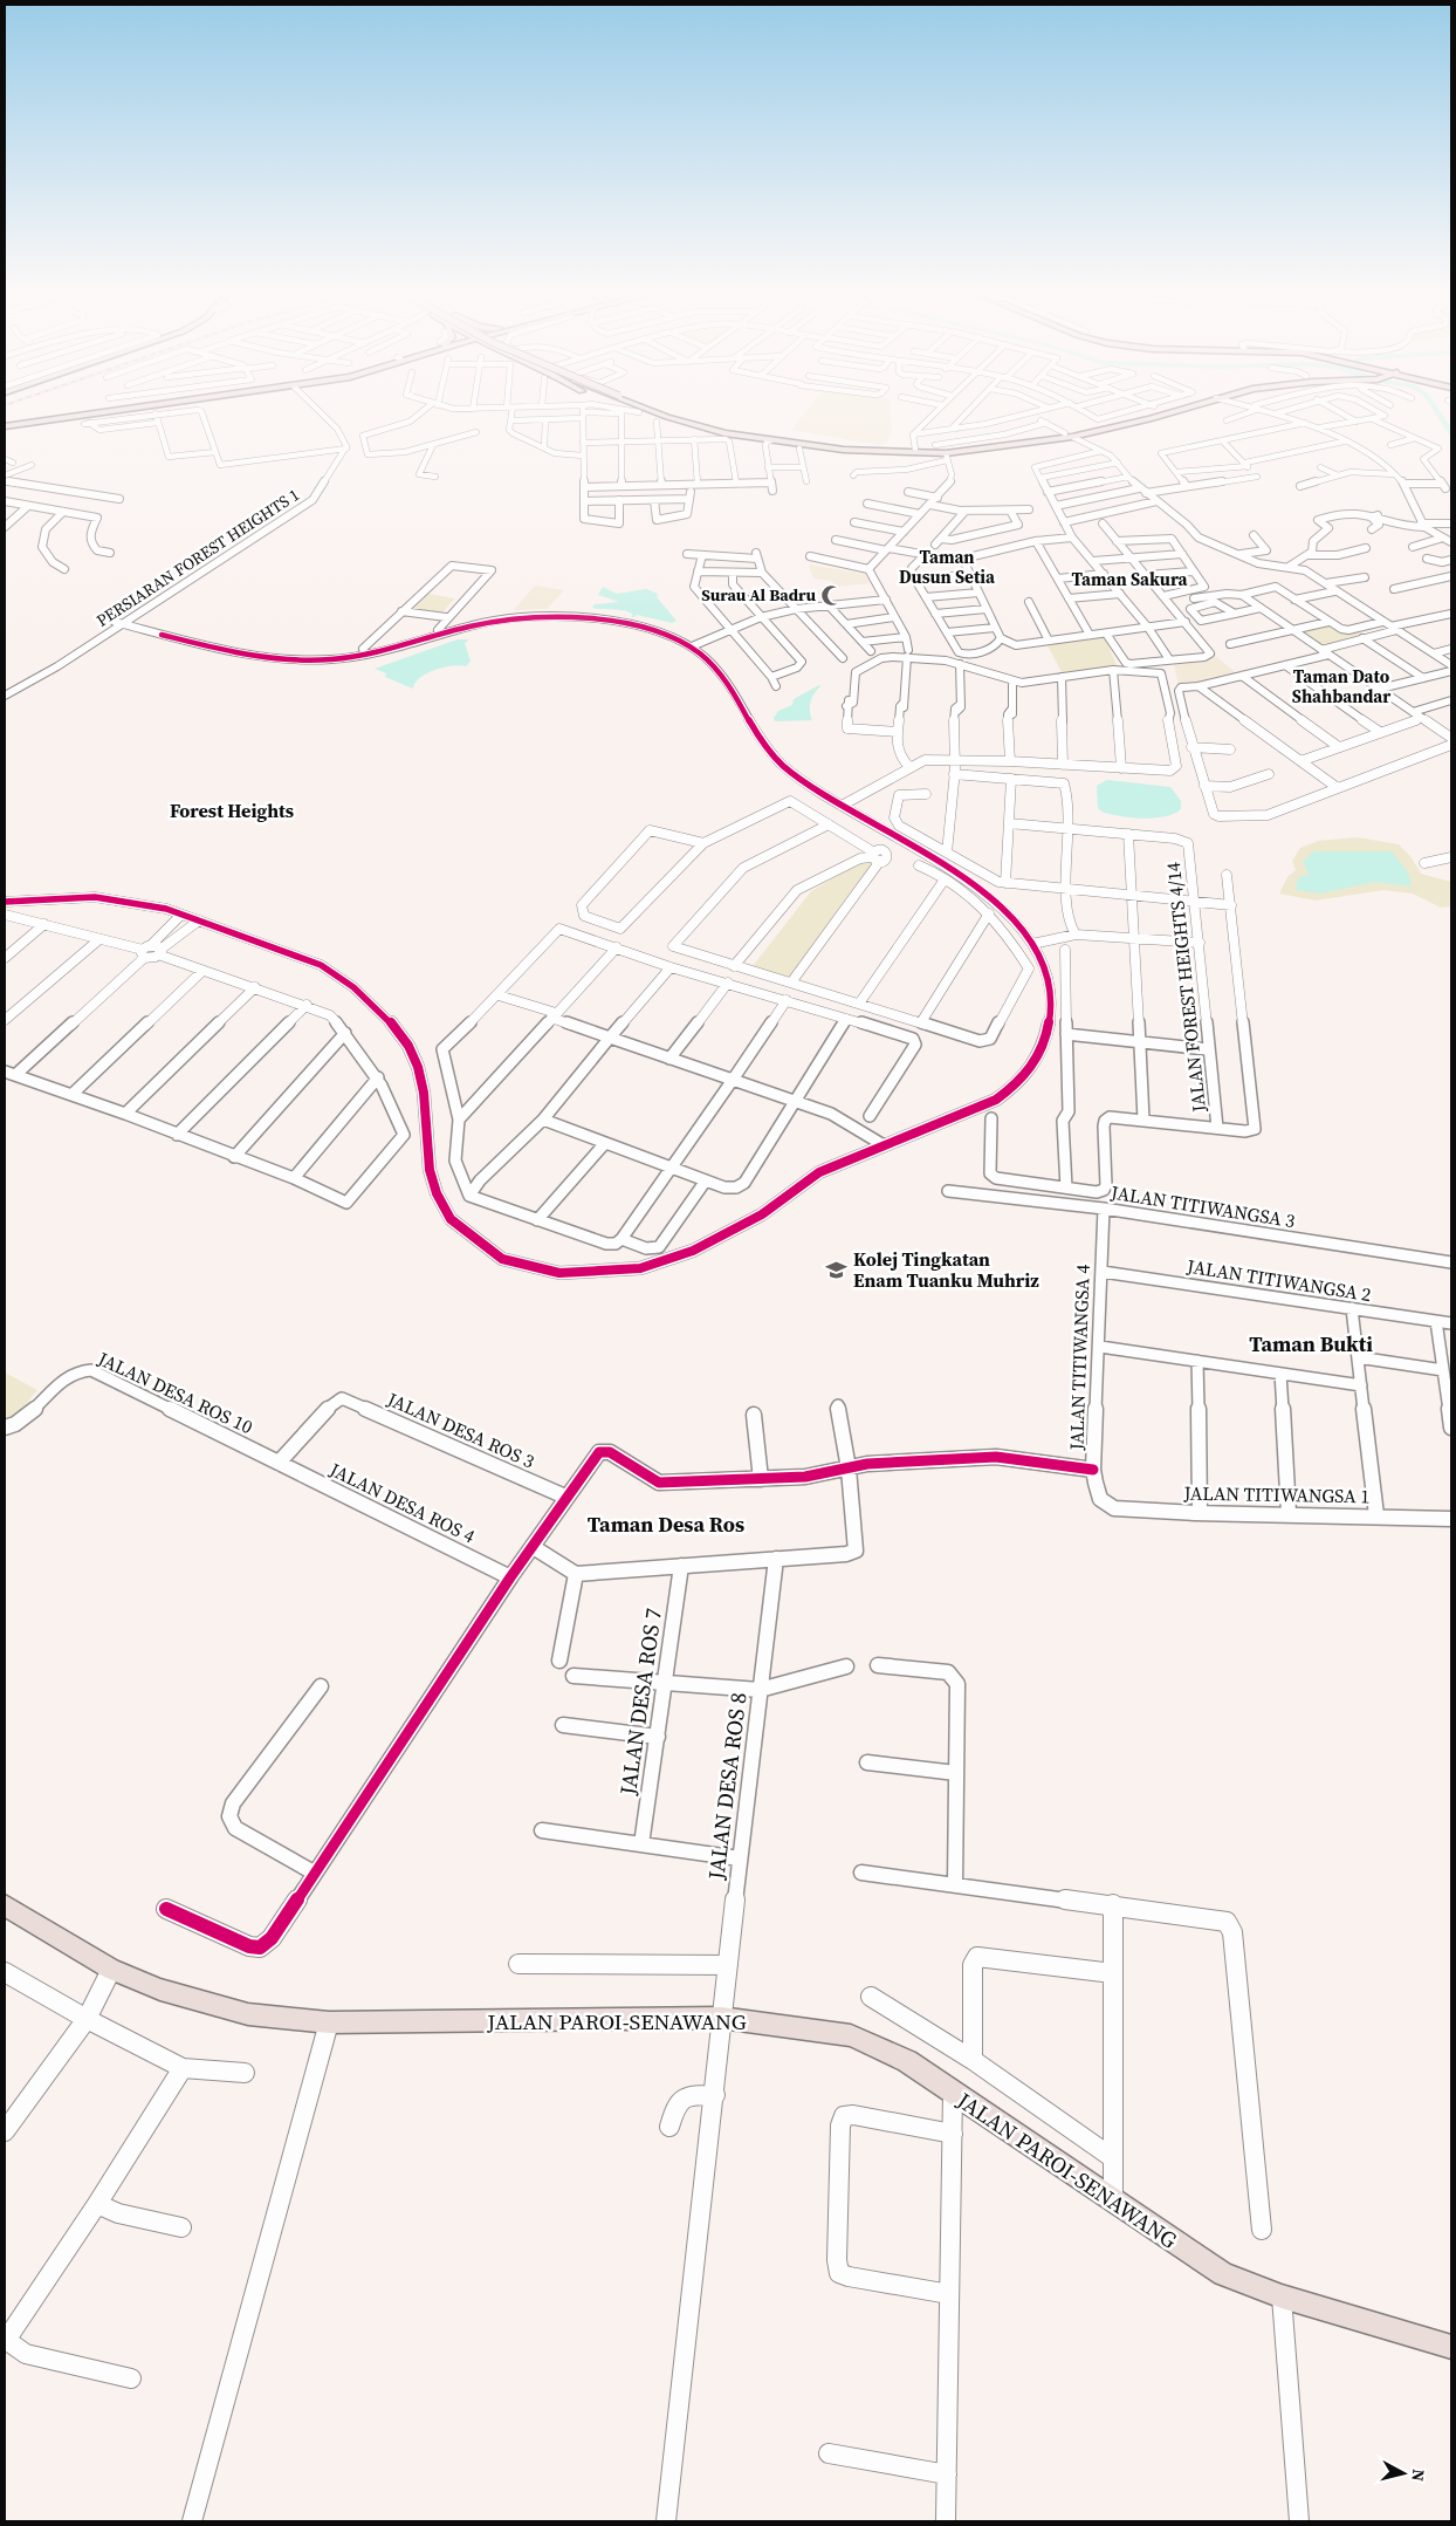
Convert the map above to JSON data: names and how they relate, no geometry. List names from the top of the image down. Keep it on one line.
{"streets":{"main road":["JALAN PAROI-SENAWANG"],"street":["PERSIARAN FOREST HEIGHTS 1","JALAN FOREST HEIGHTS 4/14","JALAN TITIWANGSA 3","JALAN TITIWANGSA 2","JALAN TITIWANGSA 4","JALAN DESA ROS 10","JALAN DESA ROS 3","JALAN TITIWANGSA 1","JALAN DESA ROS 4","JALAN DESA ROS 7","JALAN DESA ROS 8"]},"crossings":[["JALAN TITIWANGSA 3","JALAN TITIWANGSA 4"],["JALAN TITIWANGSA 2","JALAN TITIWANGSA 4"],["JALAN TITIWANGSA 4","JALAN TITIWANGSA 1"],["JALAN DESA ROS 10","JALAN DESA ROS 3"],["JALAN DESA ROS 10","JALAN DESA ROS 4"],["JALAN DESA ROS 3","JALAN DESA ROS 4"],["JALAN DESA ROS 8","JALAN PAROI-SENAWANG"]],"districts":["Taman Dusun Setia","Taman Sakura","Taman Dato Shahbandar","Forest Heights","Taman Bukti","Taman Desa Ros"],"places":{"mosque":["Surau Al Badru"],"school or university":["Kolej Tingkatan Enam Tuanku Muhriz"]},"north":"right"}
